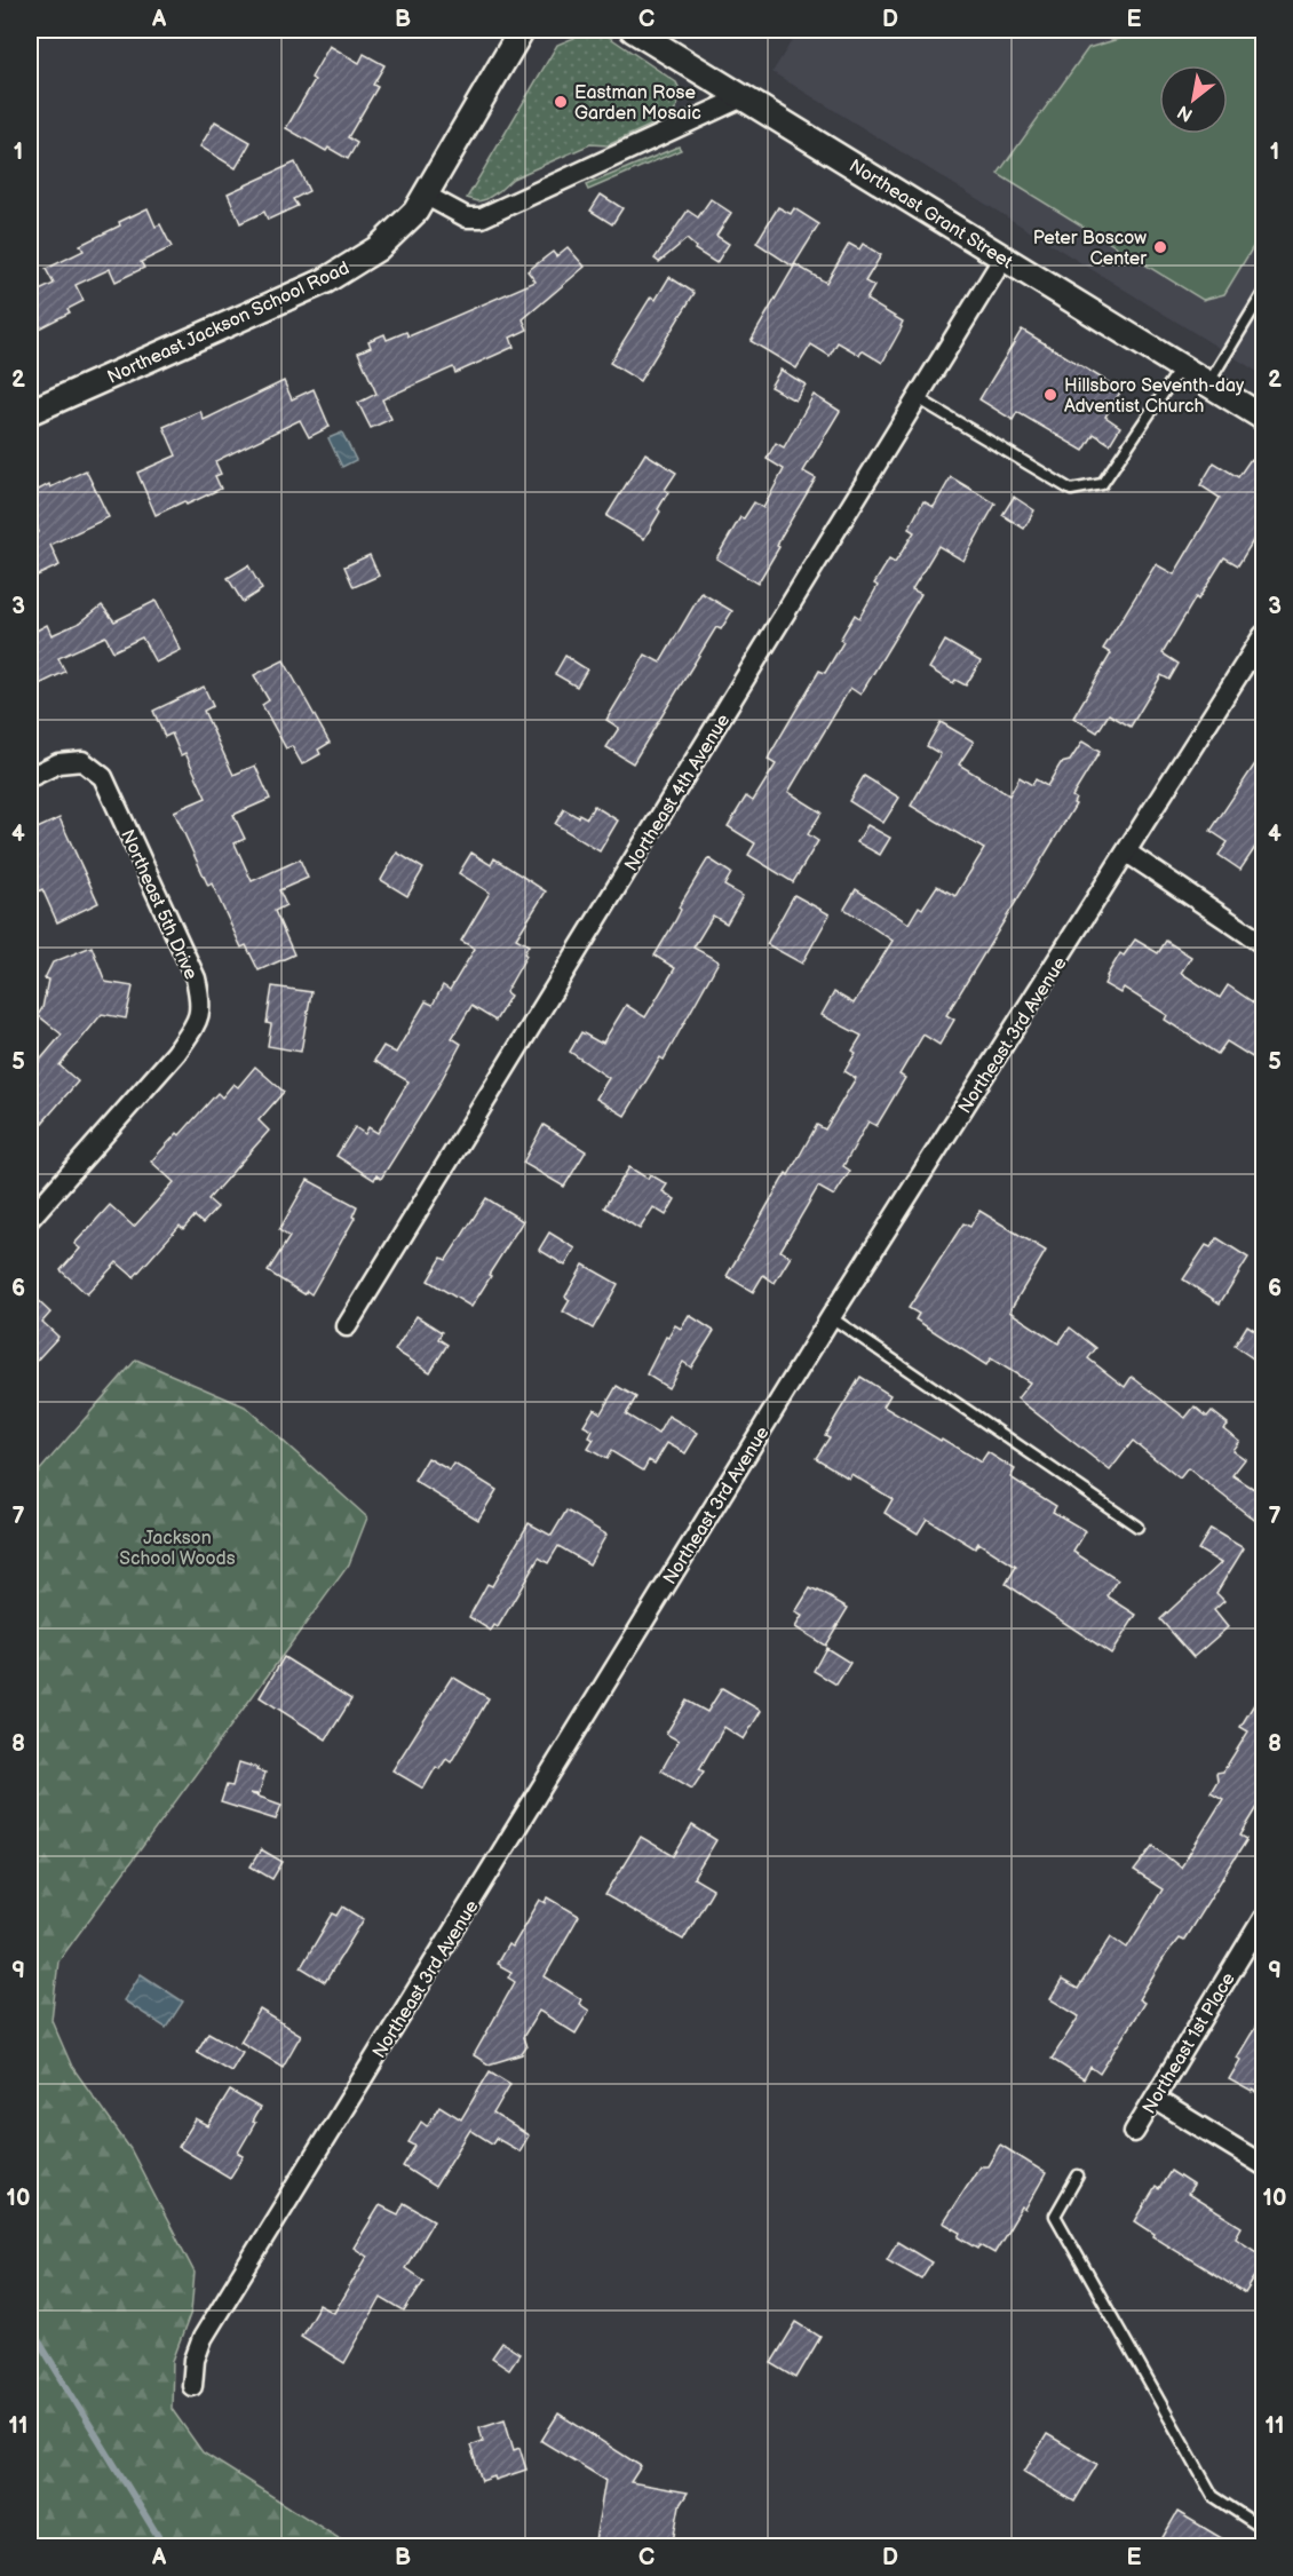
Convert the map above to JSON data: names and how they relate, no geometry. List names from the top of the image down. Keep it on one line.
{"streets":{"street":["Northeast Grant Street","Northeast Jackson School Road","Northeast 4th Avenue","Northeast 5th Drive","Northeast 3rd Avenue","Northeast 1st Place"]},"crossings":[["Northeast Grant Street","Northeast 4th Avenue"]],"parks":["Jackson School Woods"],"places":["Eastman Rose Garden Mosaic","Peter Boscow Center","Hillsboro Seventh-day Adventist Church"],"north":"bottom left","grid":{"columns":["A","B","C","D","E"],"rows":["1","2","3","4","5","6","7","8","9","10","11"]}}
